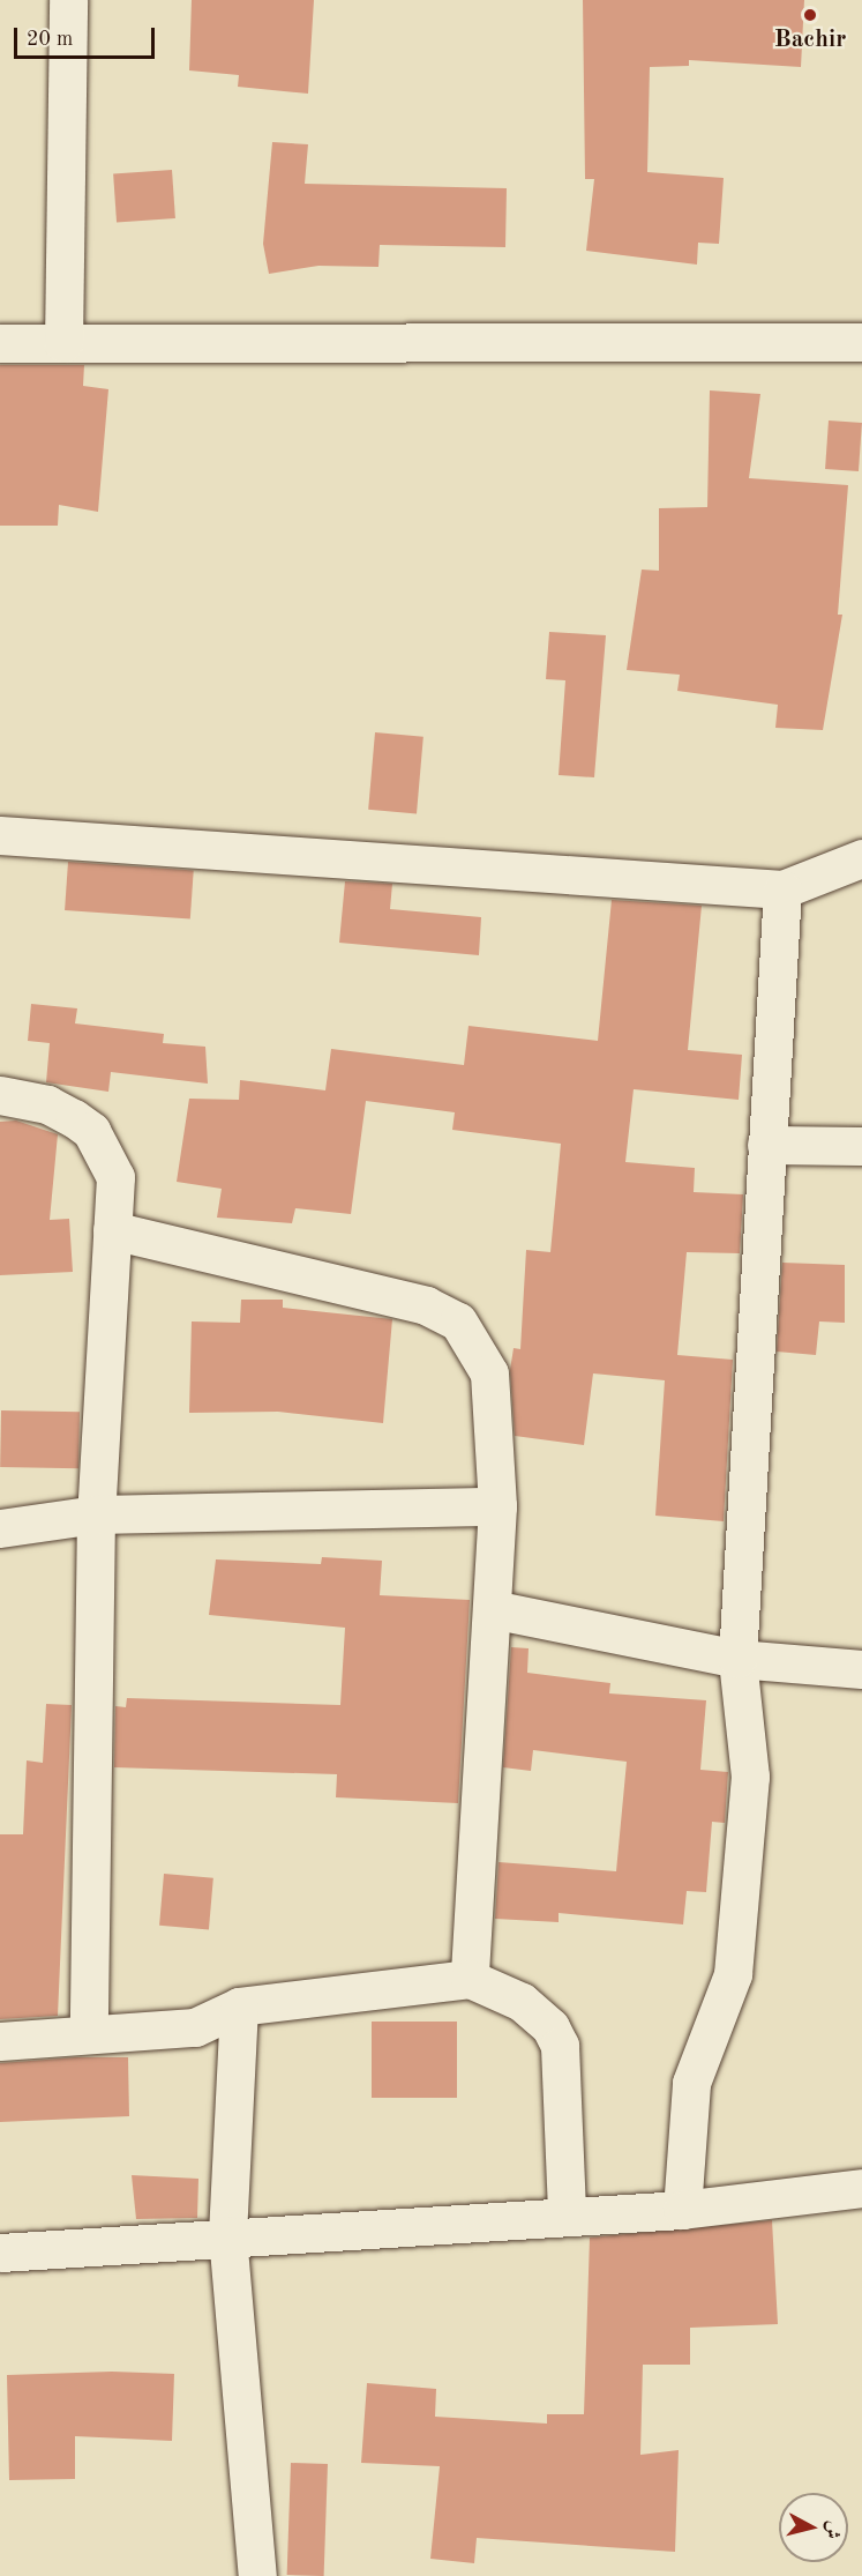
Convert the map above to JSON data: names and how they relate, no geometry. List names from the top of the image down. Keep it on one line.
{"places":["Bachir"],"scale_bar":"20 m","north":"right"}
